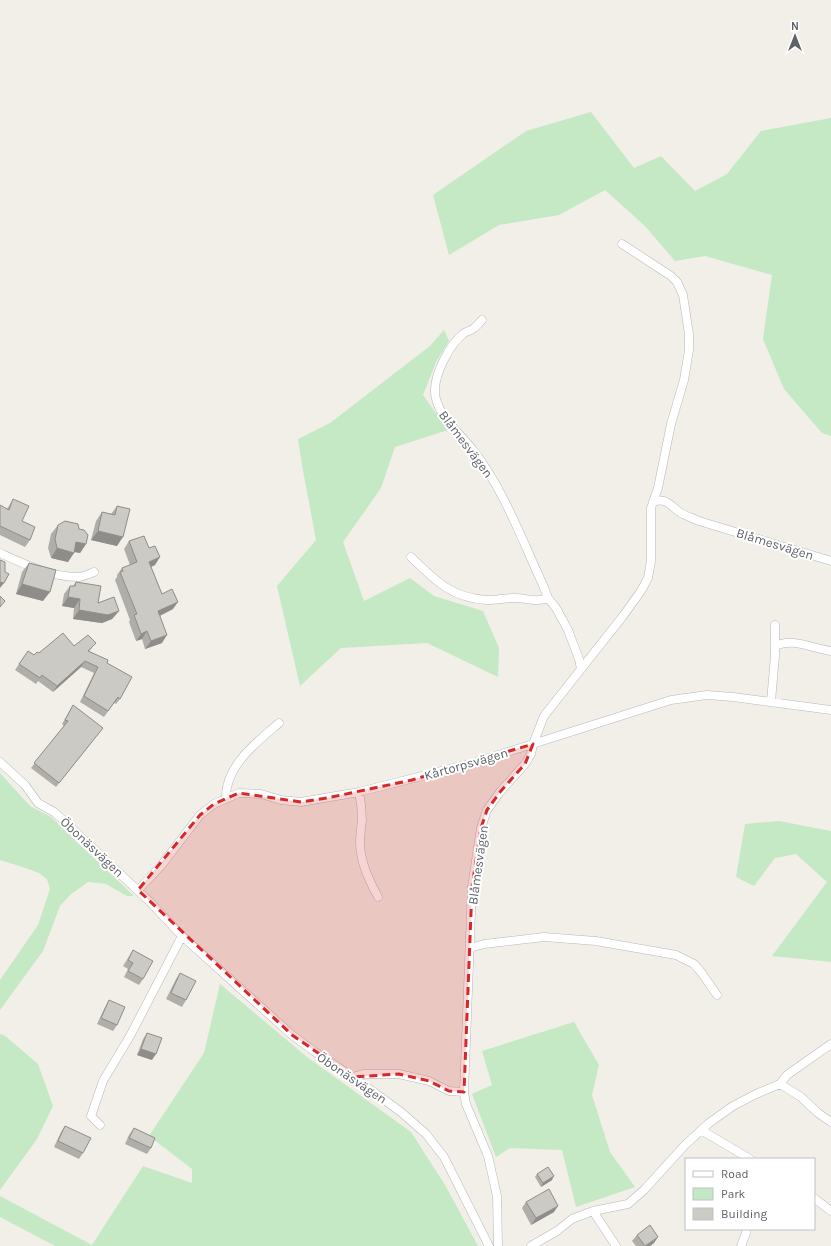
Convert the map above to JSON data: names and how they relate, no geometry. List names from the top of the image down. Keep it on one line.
{"streets":{"street":["Blåmesvägen","Kårtorpsvägen","Öbonäsvägen"]},"crossings":[["Blåmesvägen","Kårtorpsvägen"],["Kårtorpsvägen","Öbonäsvägen"]],"legend":["Road","Park","Building"],"north":"top"}
